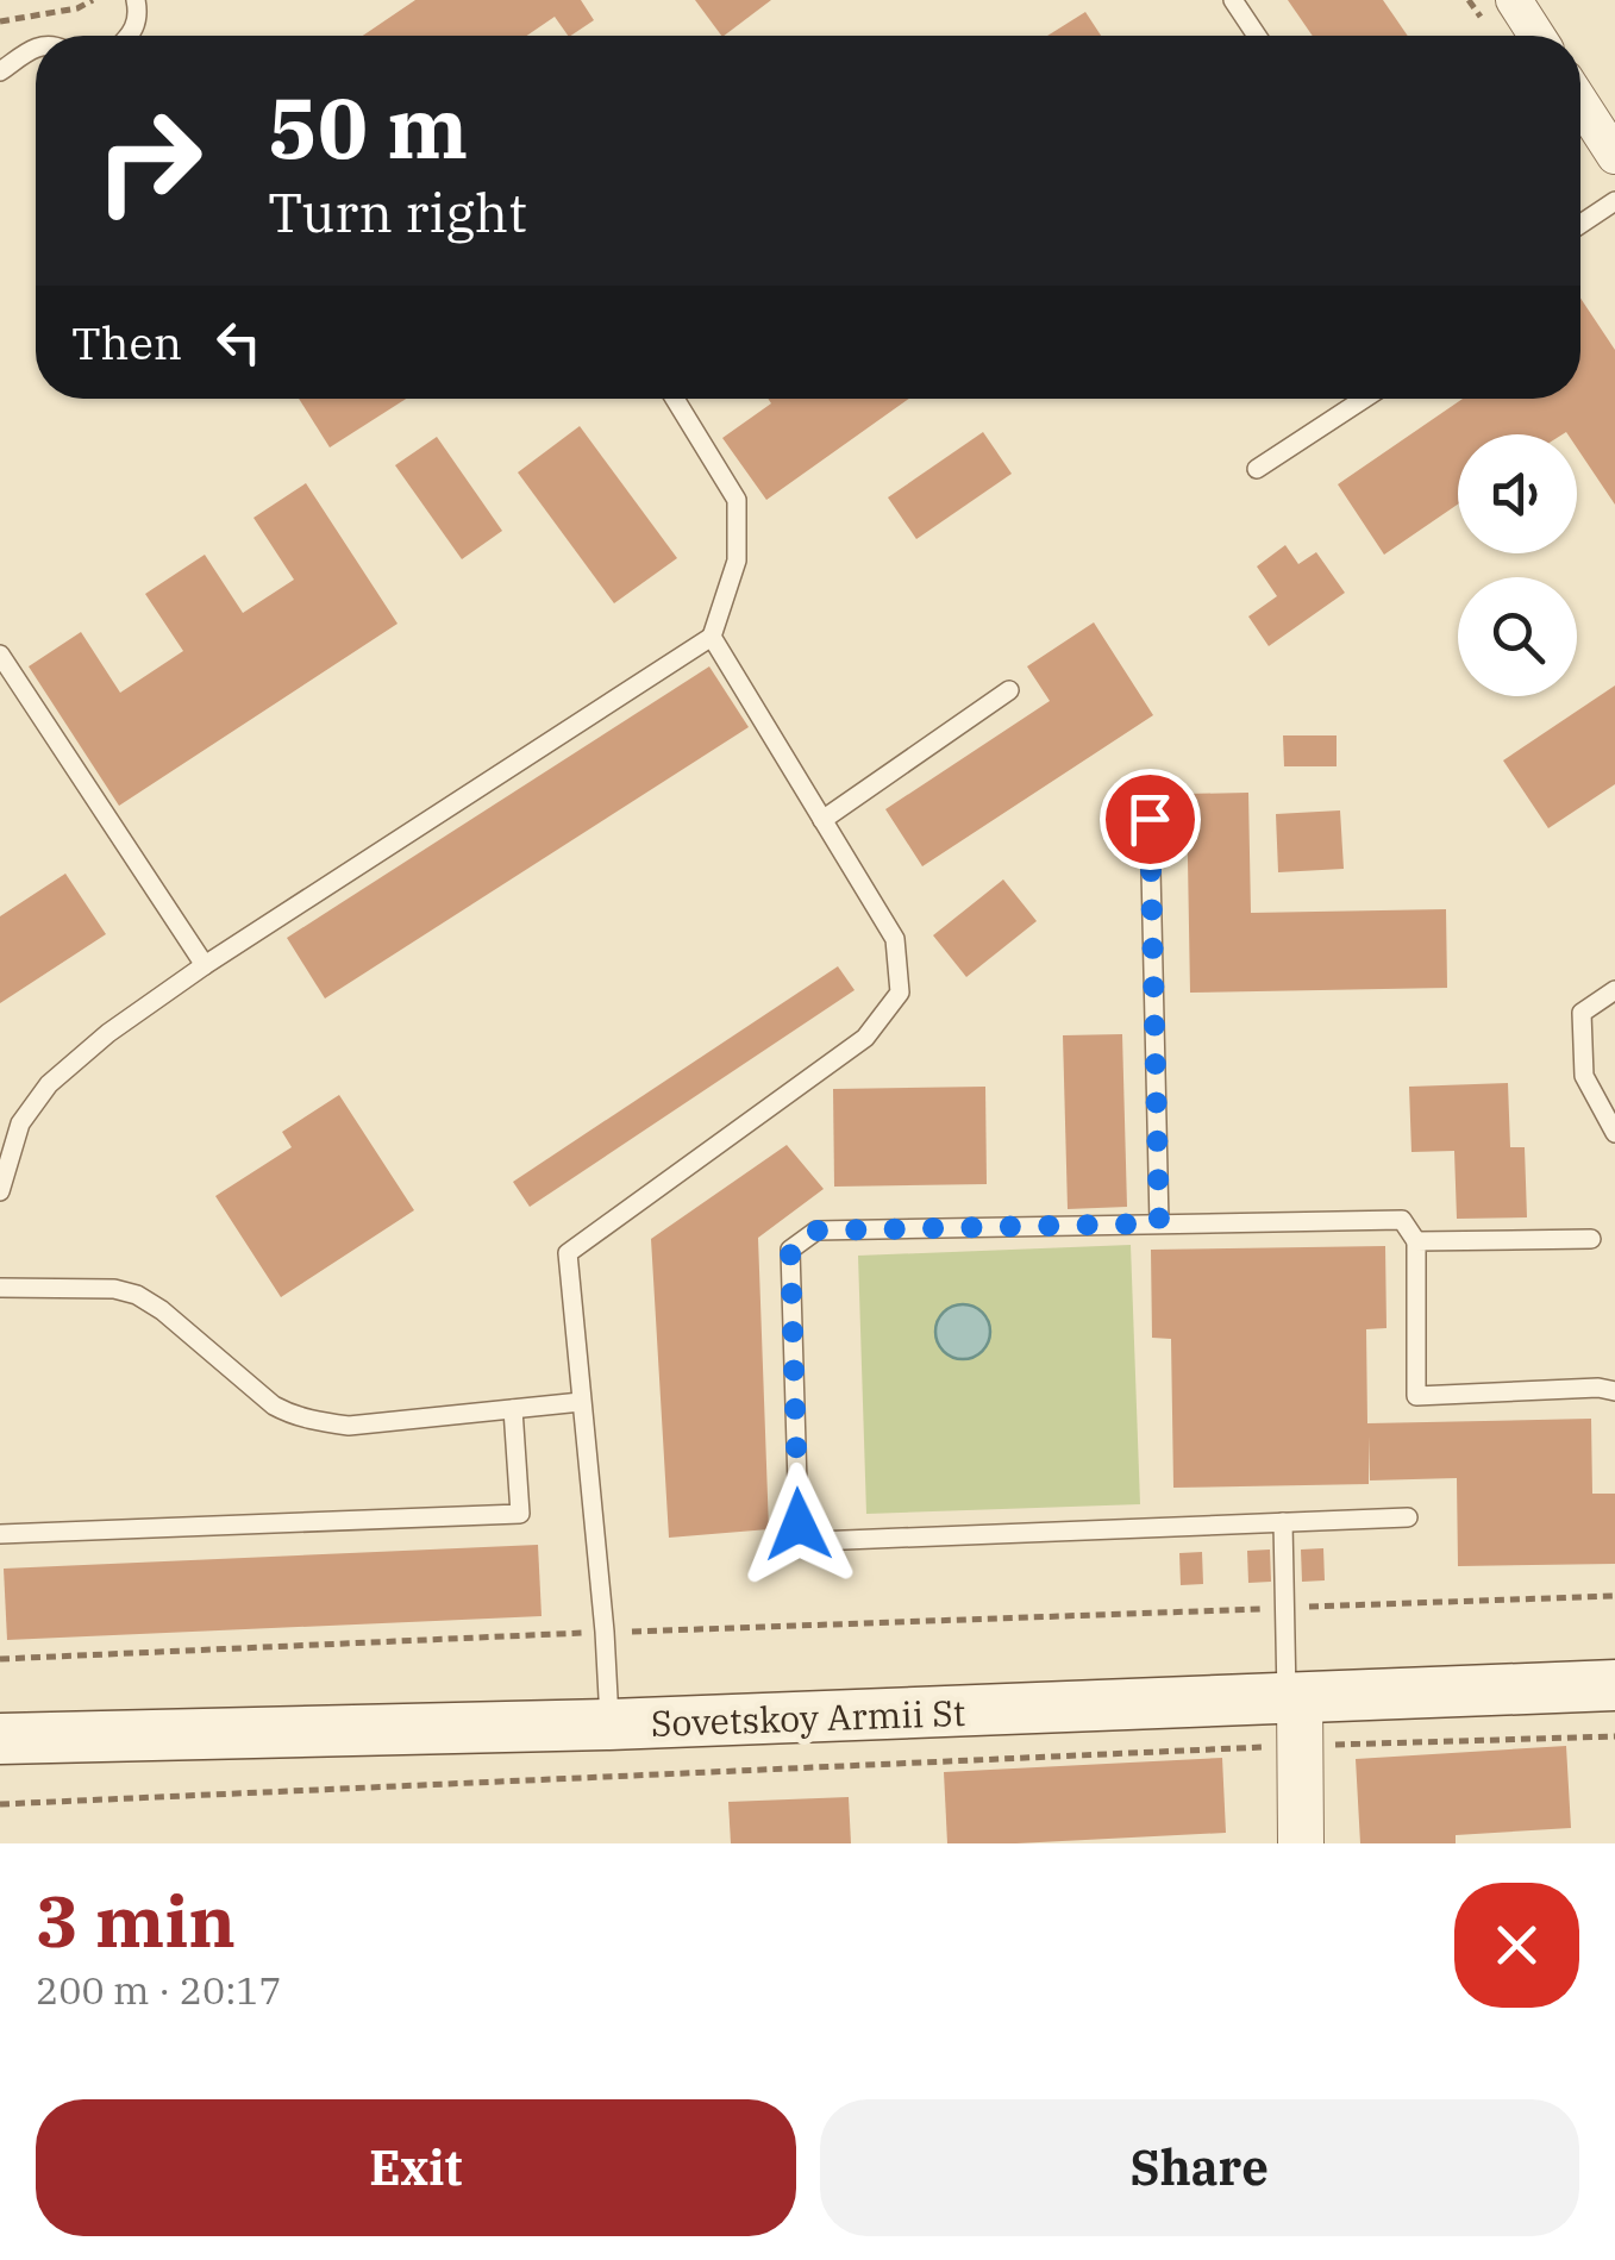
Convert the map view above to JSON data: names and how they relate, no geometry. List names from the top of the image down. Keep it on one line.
{"streets":{"main road":["Sovetskoy Armii St"]},"page":{"turn":["50 m","Turn right"],"then":"Then","heading":["3 min","200 m · 20:17"],"buttons":["Exit","Share"]}}
